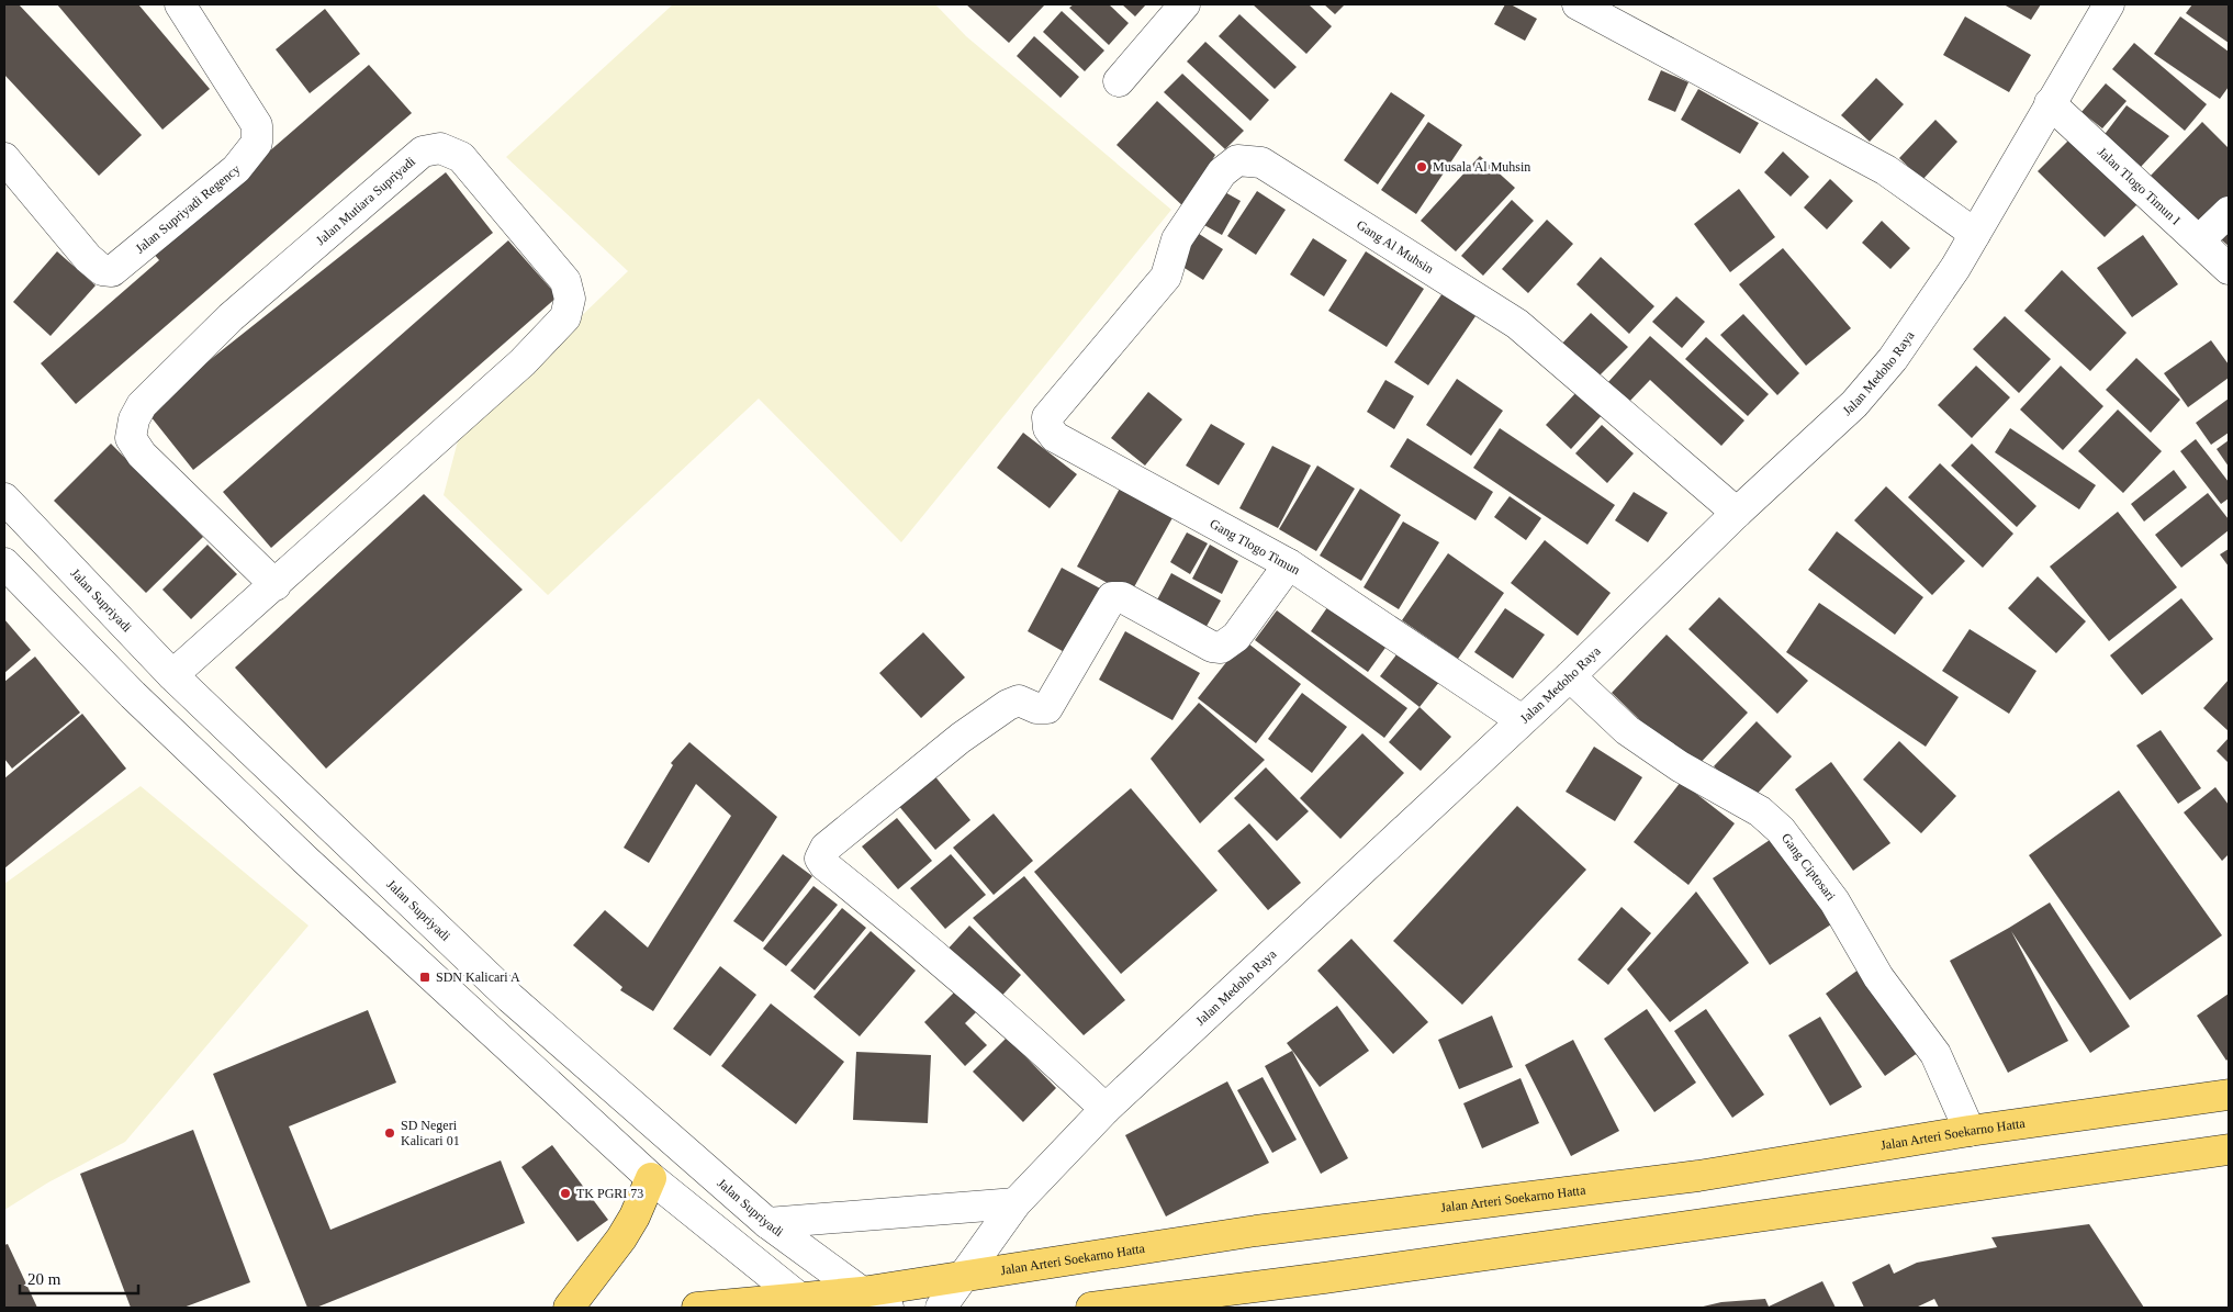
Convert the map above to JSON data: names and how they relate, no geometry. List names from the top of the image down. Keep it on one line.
{"streets":{"main road":["Jalan Arteri Soekarno Hatta"],"street":["Jalan Tlogo Timun I","Jalan Mutiara Supriyadi","Jalan Supriyadi Regency","Gang Al Muhsin","Jalan Medoho Raya","Gang Tlogo Timun","Jalan Supriyadi","Gang Ciptosari"]},"crossings":[["Jalan Tlogo Timun I","Jalan Medoho Raya"],["Jalan Mutiara Supriyadi","Jalan Supriyadi"],["Gang Al Muhsin","Jalan Medoho Raya"],["Gang Al Muhsin","Gang Tlogo Timun"],["Jalan Medoho Raya","Gang Tlogo Timun"],["Jalan Medoho Raya","Gang Ciptosari"],["Jalan Medoho Raya","Jalan Arteri Soekarno Hatta"],["Jalan Supriyadi","Jalan Arteri Soekarno Hatta"],["Gang Ciptosari","Jalan Arteri Soekarno Hatta"]],"places":{"other":["Musala Al Muhsin","SD Negeri Kalicari 01","TK PGRI 73"],"transit":["SDN Kalicari A"]},"scale_bar":"20 m"}
